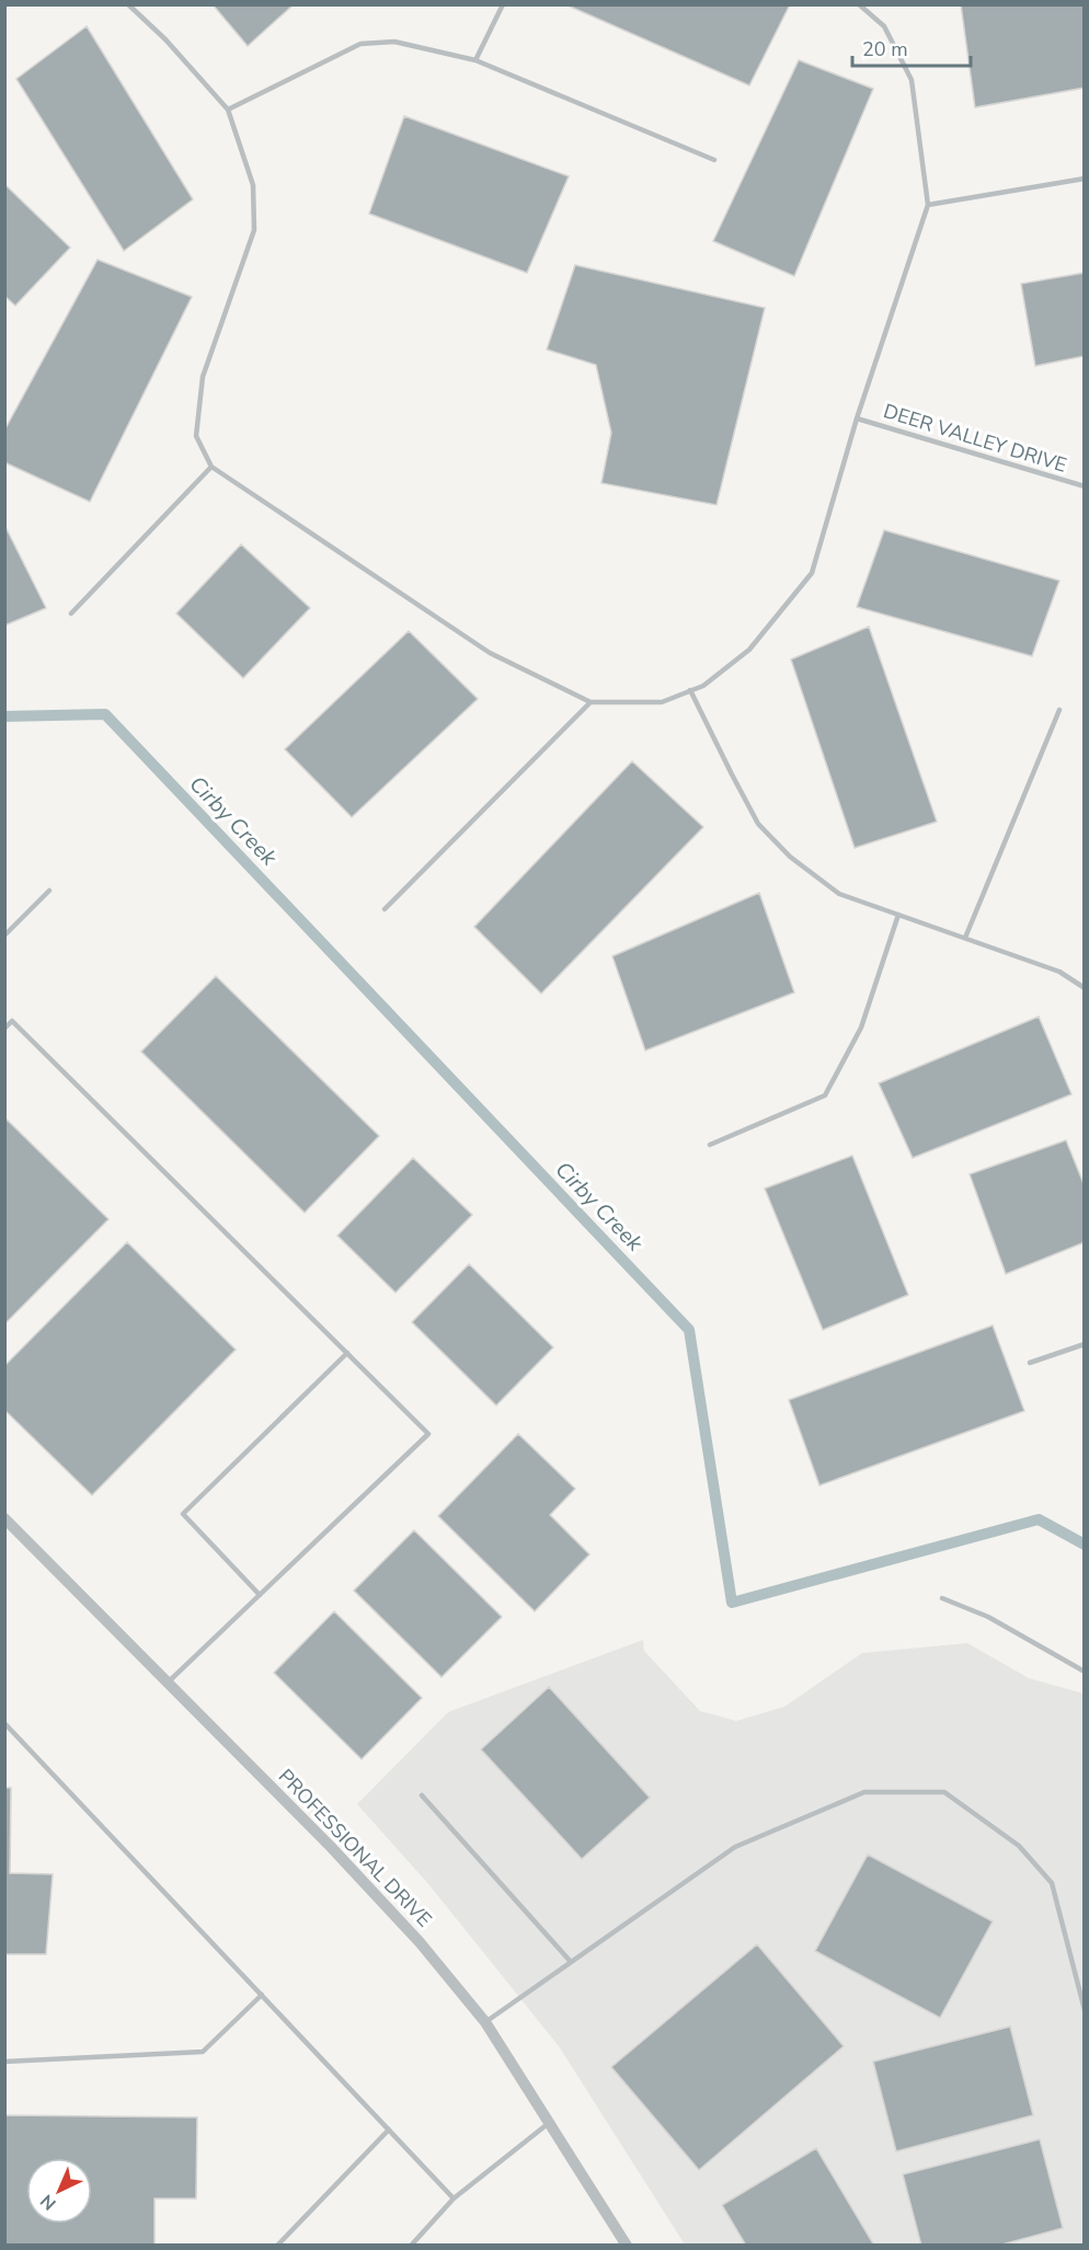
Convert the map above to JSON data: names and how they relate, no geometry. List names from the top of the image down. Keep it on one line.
{"streets":{"street":["PROFESSIONAL DRIVE"],"lane":["DEER VALLEY DRIVE"]},"water":["Cirby Creek"],"scale_bar":"20 m","north":"bottom left"}
